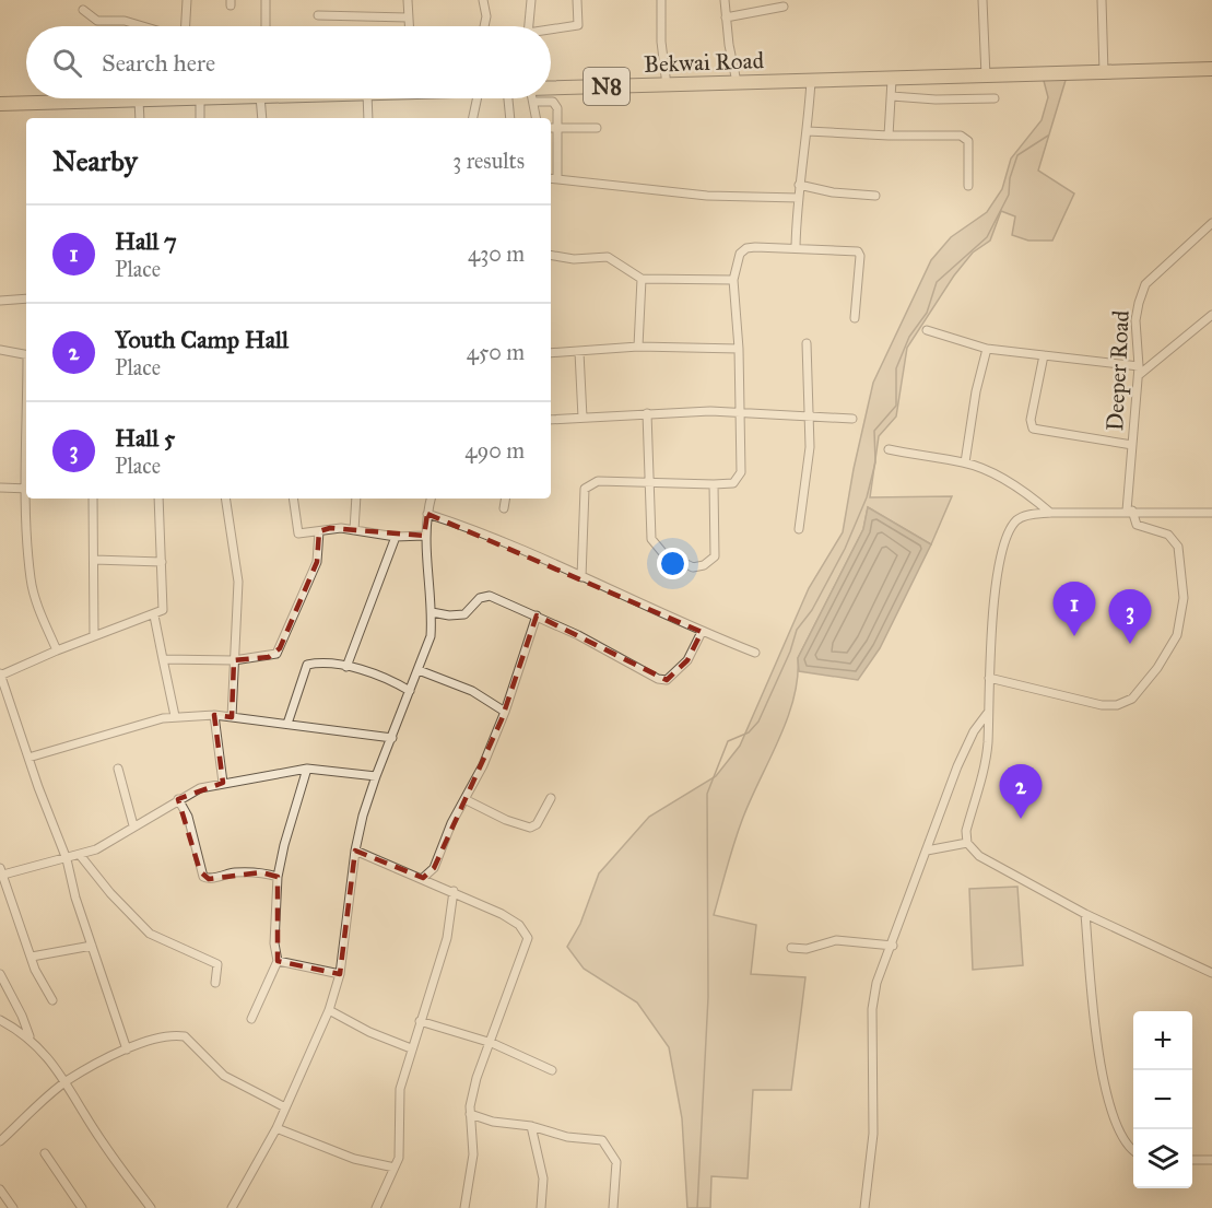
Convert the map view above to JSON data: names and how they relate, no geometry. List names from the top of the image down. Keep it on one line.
{"streets":{"highway":["Bekwai Road","N8"],"street":["Deeper Road"]},"page":{"search":"Search here","heading":["Nearby","3 results"],"list":[{"mark":"1","name":"Hall 7","note":"Place","value":"430 m"},{"mark":"2","name":"Youth Camp Hall","note":"Place","value":"450 m"},{"mark":"3","name":"Hall 5","note":"Place","value":"490 m"}],"pins":["1","3","2"],"map_buttons":["+","−"]}}
